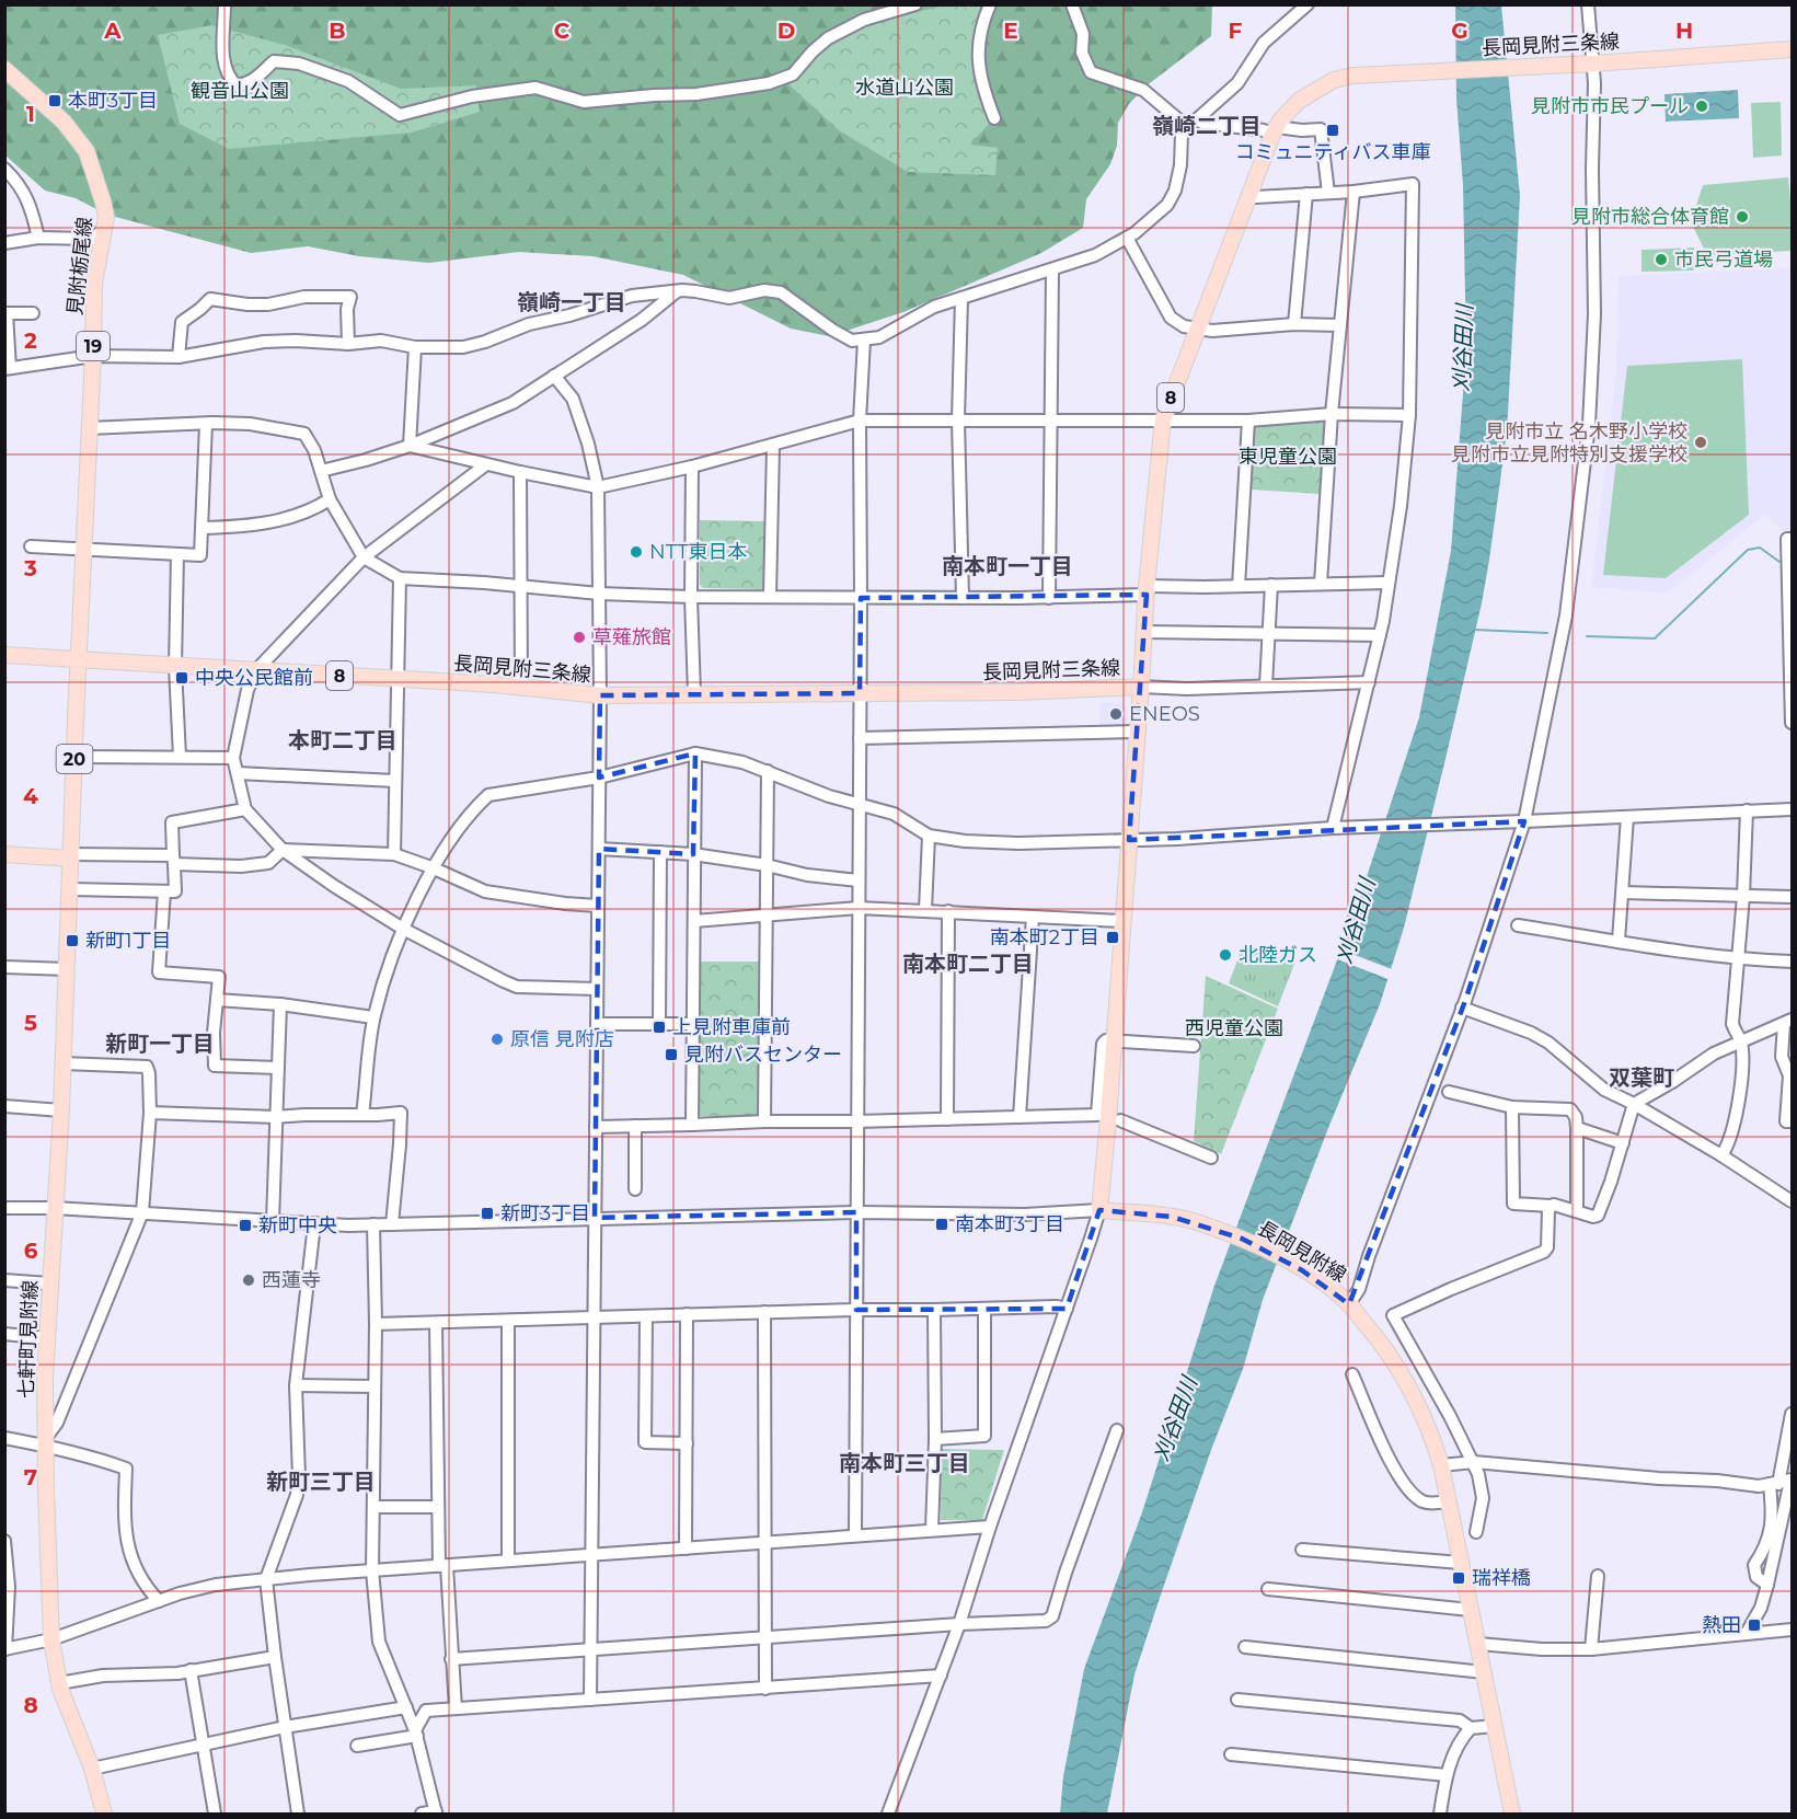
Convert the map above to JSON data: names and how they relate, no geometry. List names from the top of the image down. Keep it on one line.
{"streets":{"main road":["長岡見附三条線","見附栃尾線","19","8","20","長岡見附線","七軒町見附線"]},"crossings":[["長岡見附三条線","見附栃尾線"],["長岡見附三条線","20"],["見附栃尾線","20"],["20","七軒町見附線"]],"districts":["嶺崎二丁目","嶺崎一丁目","南本町一丁目","本町二丁目","南本町二丁目","新町一丁目","双葉町","南本町三丁目","新町三丁目"],"water":["刈谷田川"],"parks":["水道山公園","観音山公園","東児童公園","西児童公園"],"places":{"transit":["本町3丁目","コミュニティバス車庫","中央公民館前","南本町2丁目","新町1丁目","上見附車庫前","見附バスセンター","新町3丁目","南本町3丁目","新町中央","瑞祥橋","熱田"],"other":["見附市市民プール","見附市総合体育館","市民弓道場","見附市立 名木野小学校 見附市立見附特別支援学校","NTT東日本","草薙旅館","ENEOS","北陸ガス","原信 見附店","西蓮寺"]},"grid":{"columns":["A","B","C","D","E","F","G","H"],"rows":["1","2","3","4","5","6","7","8"]}}
